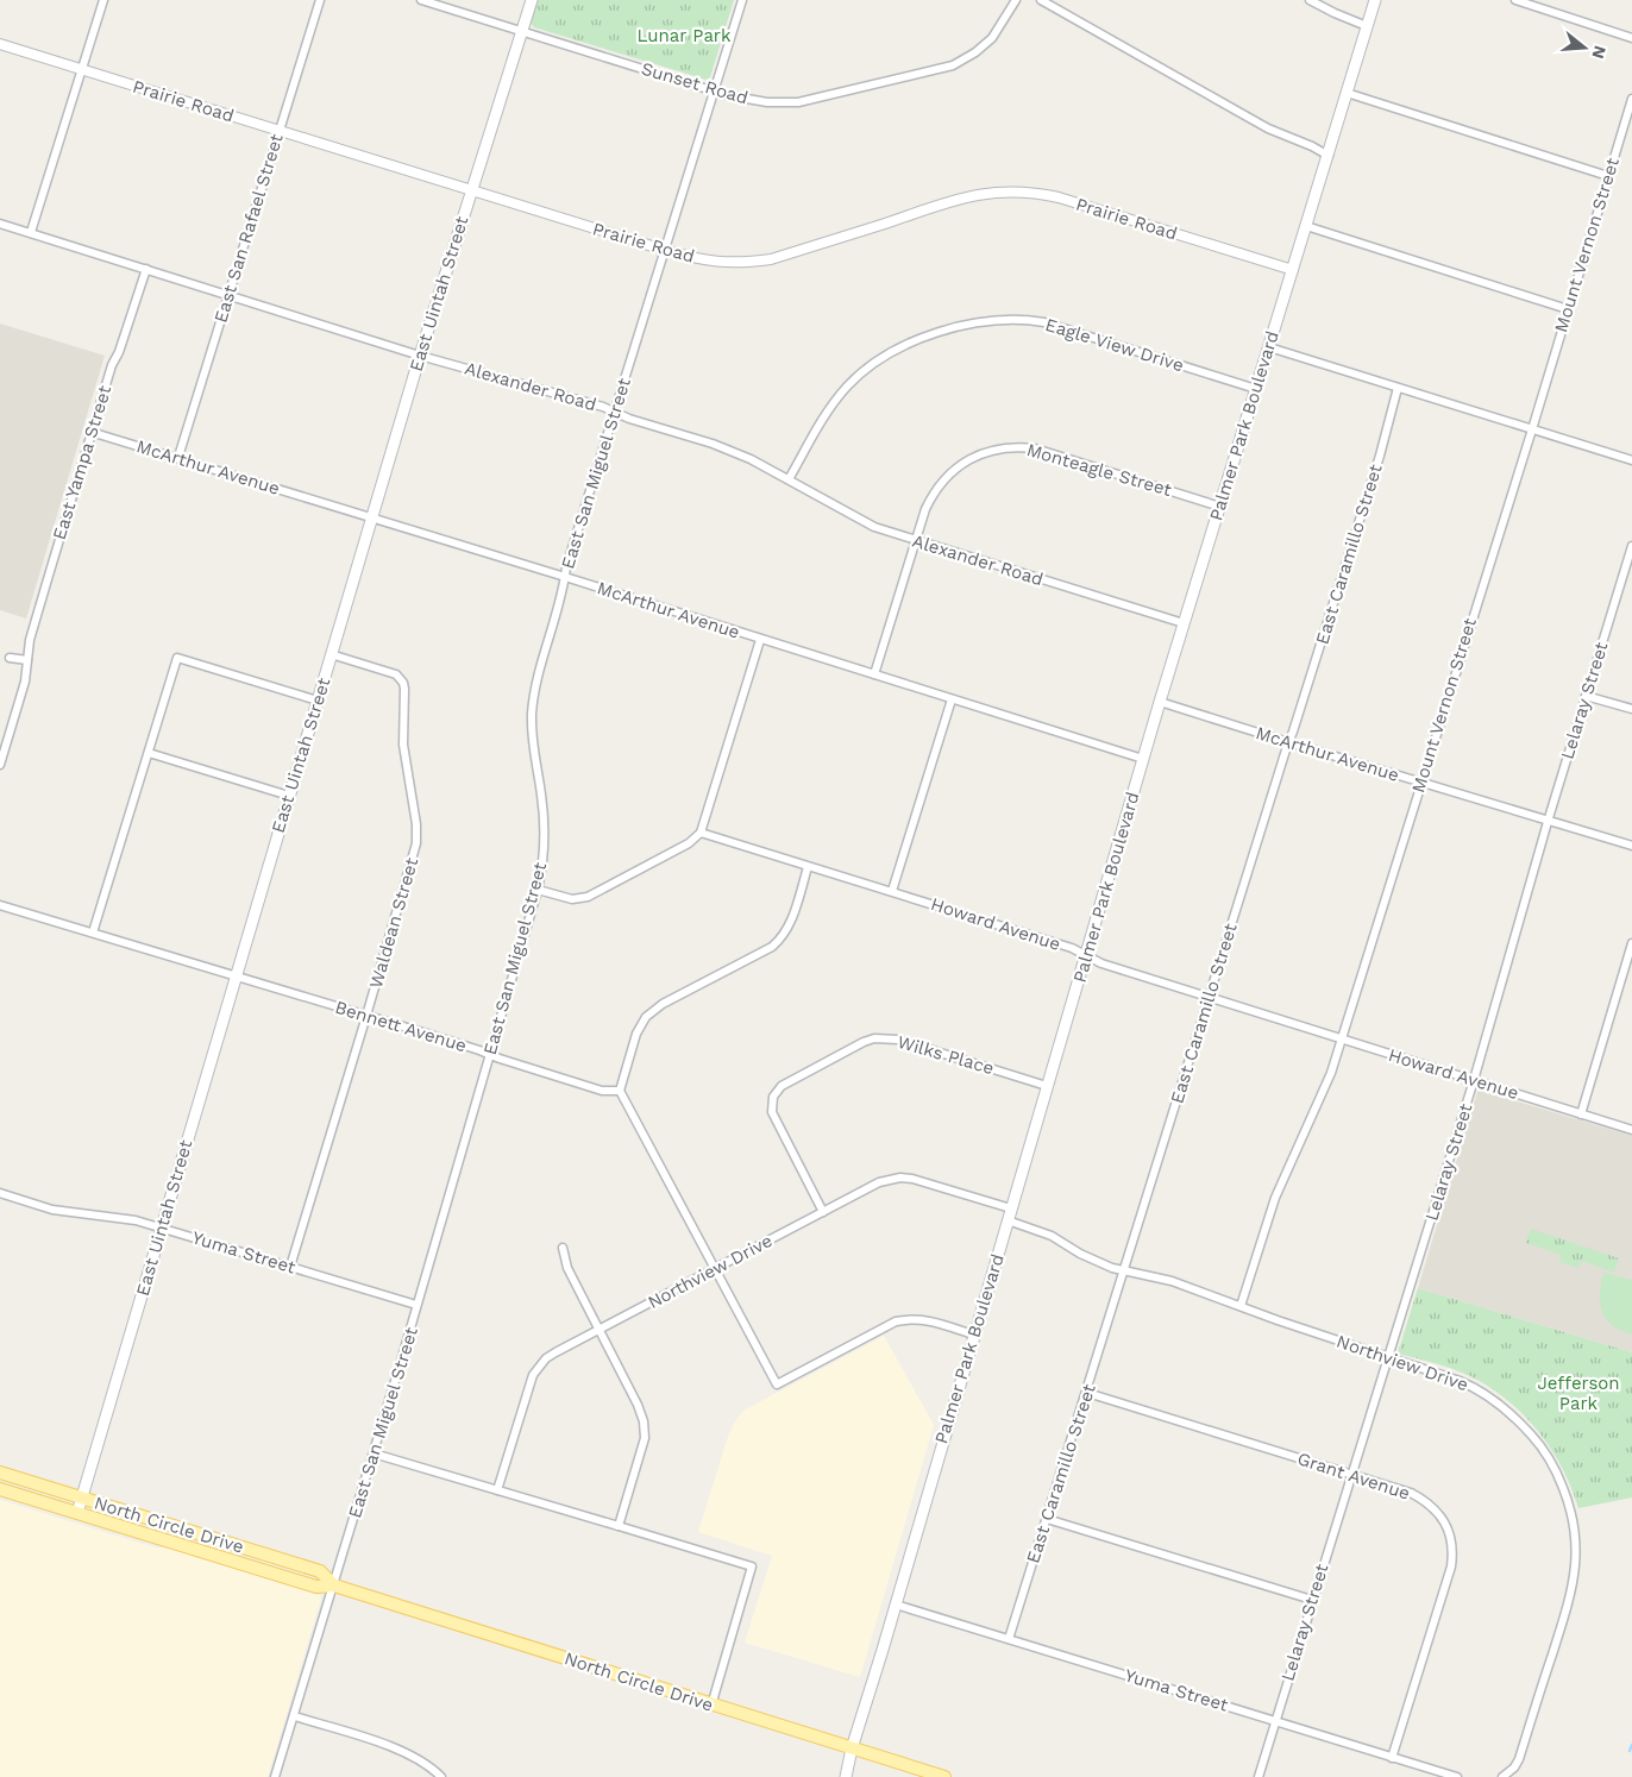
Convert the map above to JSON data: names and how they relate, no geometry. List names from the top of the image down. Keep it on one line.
{"streets":{"main road":["East Uintah Street","Palmer Park Boulevard","North Circle Drive"],"street":["Sunset Road","Prairie Road","East San Rafael Street","Mount Vernon Street","Eagle View Drive","Alexander Road","East Yampa Street","McArthur Avenue","Monteagle Street","East San Miguel Street","East Caramillo Street","Lelaray Street","Waldean Street","Howard Avenue","Bennett Avenue","Wilks Place","Yuma Street","Northview Drive","Grant Avenue"]},"crossings":[["Sunset Road","East Uintah Street"],["Sunset Road","East San Miguel Street"],["Prairie Road","East San Rafael Street"],["Prairie Road","East Uintah Street"],["Prairie Road","Palmer Park Boulevard"],["Prairie Road","East San Miguel Street"],["East San Rafael Street","Alexander Road"],["East San Rafael Street","McArthur Avenue"],["Mount Vernon Street","McArthur Avenue"],["Mount Vernon Street","Howard Avenue"],["Mount Vernon Street","Northview Drive"],["East Uintah Street","Alexander Road"],["East Uintah Street","McArthur Avenue"],["East Uintah Street","Waldean Street"],["East Uintah Street","Bennett Avenue"],["East Uintah Street","Yuma Street"],["East Uintah Street","North Circle Drive"],["Eagle View Drive","Alexander Road"],["Eagle View Drive","Palmer Park Boulevard"],["Alexander Road","Palmer Park Boulevard"],["Alexander Road","East Yampa Street"],["Alexander Road","Monteagle Street"],["Alexander Road","East San Miguel Street"],["Palmer Park Boulevard","McArthur Avenue"],["Palmer Park Boulevard","Monteagle Street"],["Palmer Park Boulevard","Howard Avenue"],["Palmer Park Boulevard","Wilks Place"],["Palmer Park Boulevard","Yuma Street"],["Palmer Park Boulevard","Northview Drive"],["Palmer Park Boulevard","North Circle Drive"],["East Yampa Street","McArthur Avenue"],["McArthur Avenue","Monteagle Street"],["McArthur Avenue","East San Miguel Street"],["McArthur Avenue","East Caramillo Street"],["McArthur Avenue","Lelaray Street"],["East San Miguel Street","Bennett Avenue"],["East San Miguel Street","Yuma Street"],["East San Miguel Street","North Circle Drive"],["East Caramillo Street","Howard Avenue"],["East Caramillo Street","Yuma Street"],["East Caramillo Street","Northview Drive"],["East Caramillo Street","Grant Avenue"],["Lelaray Street","Howard Avenue"],["Lelaray Street","Yuma Street"],["Lelaray Street","Northview Drive"],["Lelaray Street","Grant Avenue"],["Waldean Street","Bennett Avenue"],["Waldean Street","Yuma Street"],["Wilks Place","Northview Drive"],["Yuma Street","Grant Avenue"]],"parks":["Lunar Park","Jefferson Park"],"north":"right"}
